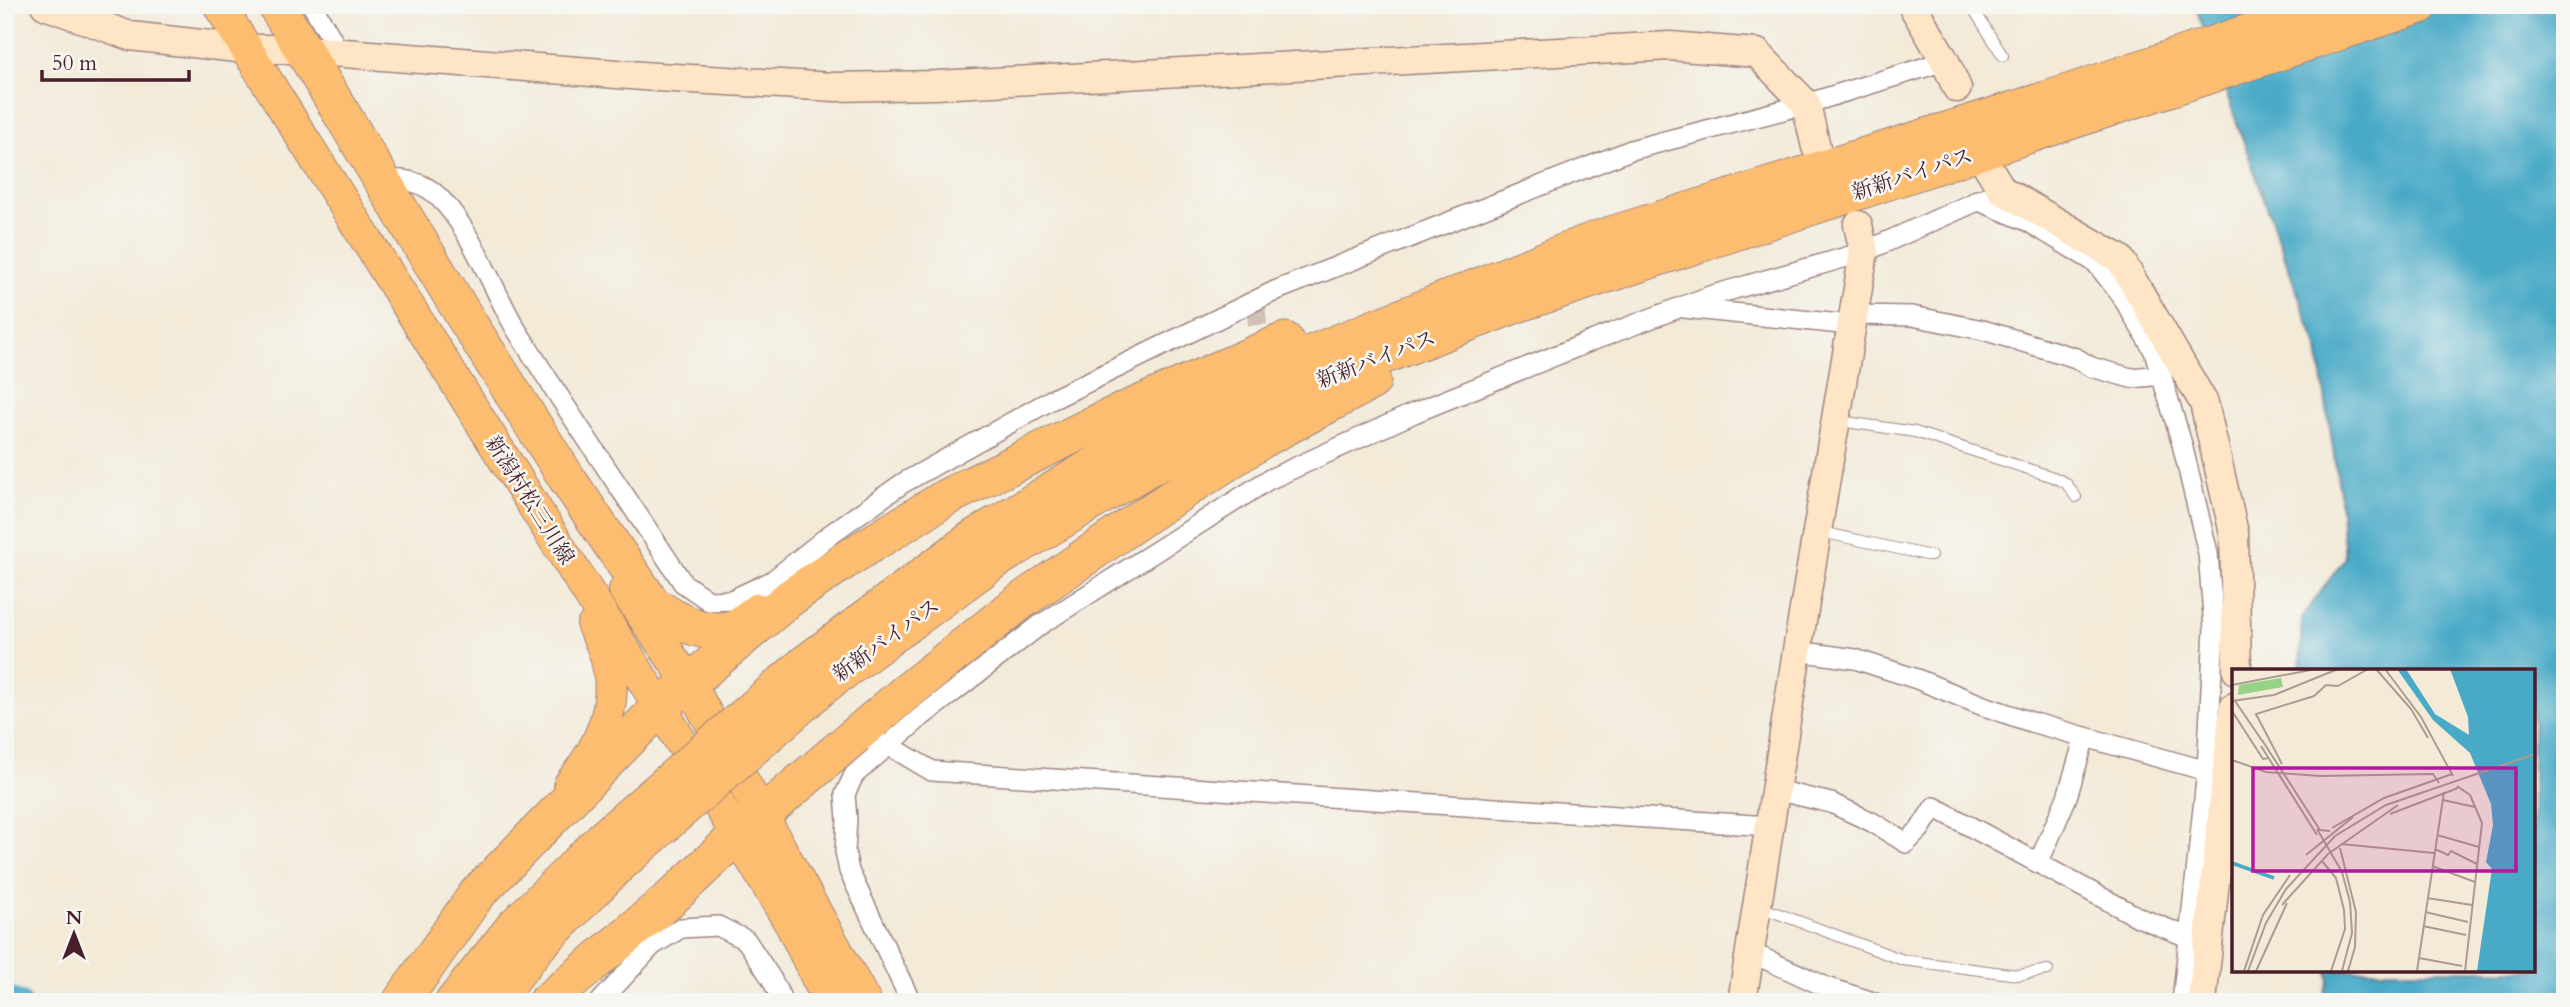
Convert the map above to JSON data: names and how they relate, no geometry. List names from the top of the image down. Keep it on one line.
{"streets":{"highway":["新新バイパス"],"main road":["新潟村松三川線"]},"scale_bar":"50 m","north":"top"}
